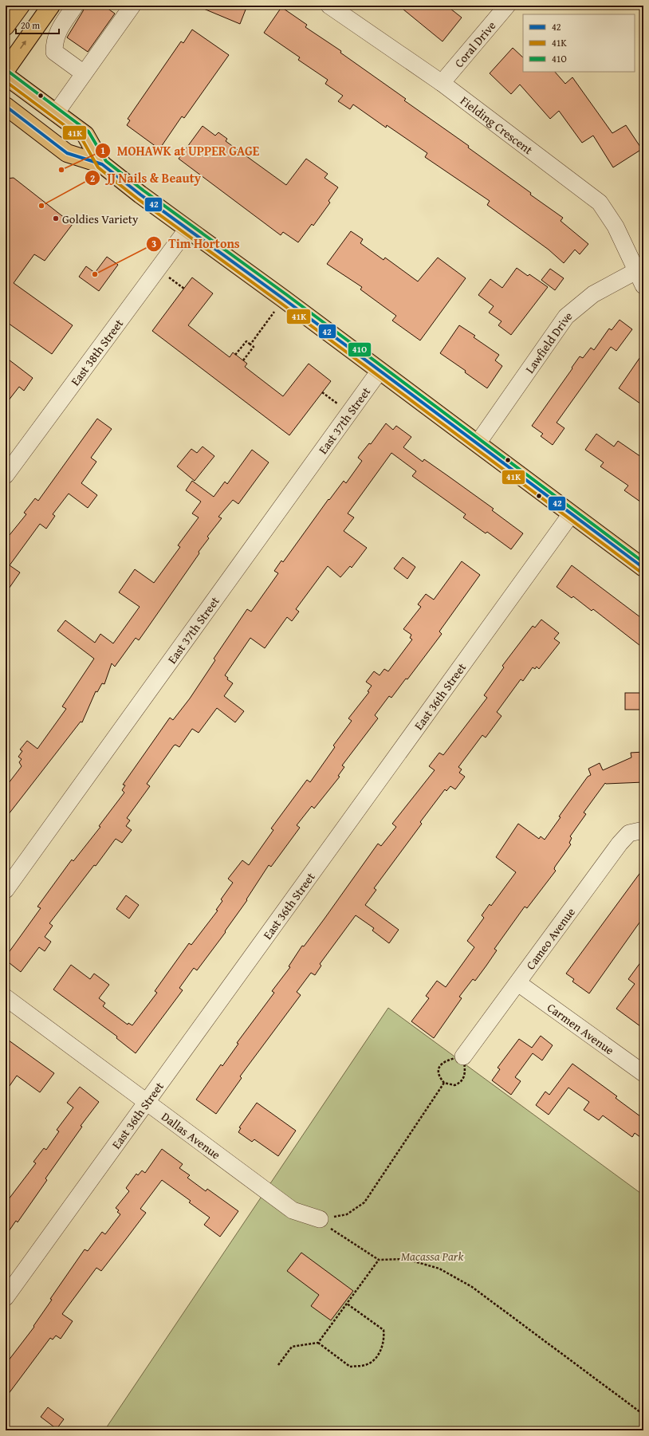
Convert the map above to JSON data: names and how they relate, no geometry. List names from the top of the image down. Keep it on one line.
{"streets":{"street":["Coral Drive","Fielding Crescent","Lawfield Drive","East 38th Street","East 37th Street","East 36th Street","Cameo Avenue","Carmen Avenue","Dallas Avenue"]},"crossings":[["Coral Drive","Fielding Crescent"],["Fielding Crescent","Lawfield Drive"],["East 36th Street","Dallas Avenue"],["Cameo Avenue","Carmen Avenue"]],"parks":["Macassa Park"],"places":["MOHAWK at UPPER GAGE","JJ Nails & Beauty","Goldies Variety","Tim Hortons"],"lines":["transit line 41O","transit line 41K","transit line 42"],"legend":["42","41K","41O"],"scale_bar":"20 m"}
